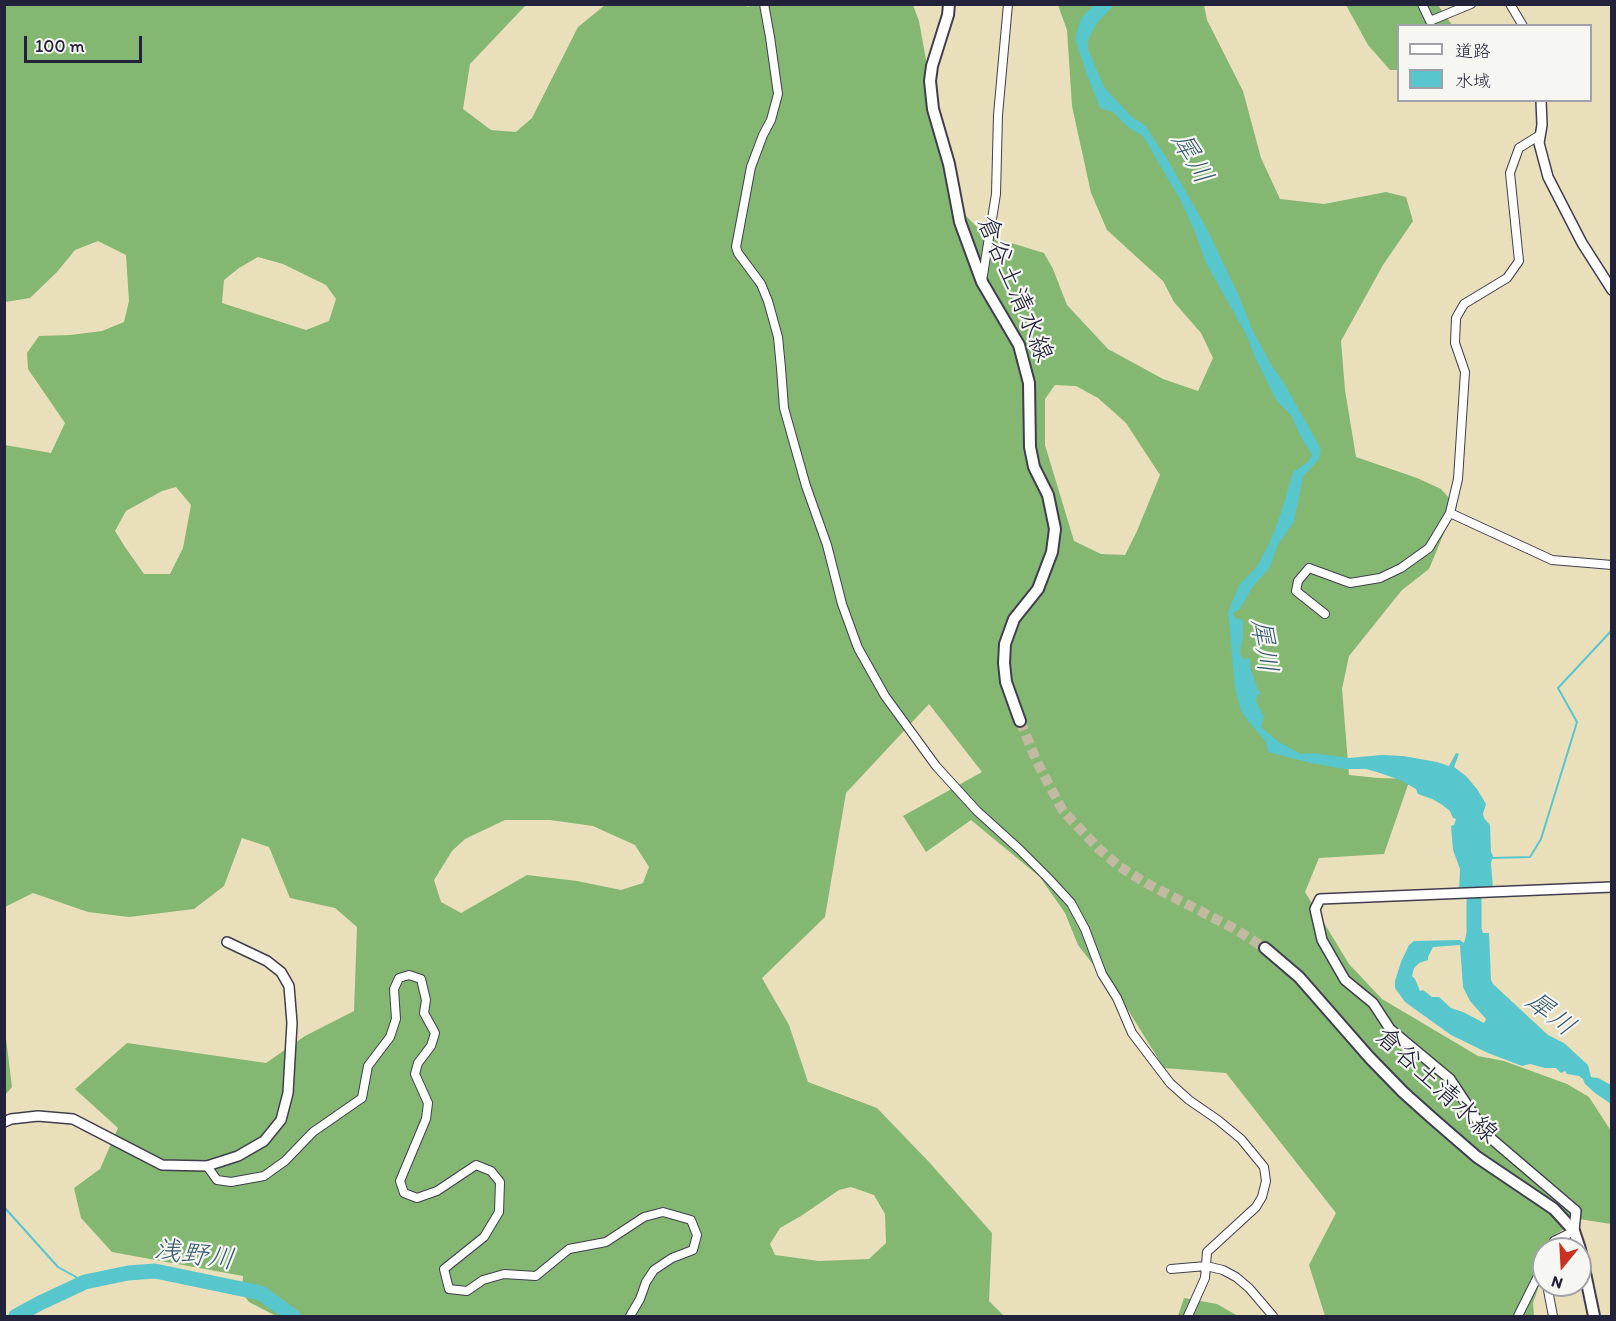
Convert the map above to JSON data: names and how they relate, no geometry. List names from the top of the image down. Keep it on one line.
{"streets":{"main road":["倉谷土清水線"]},"water":["犀川","浅野川"],"legend":["道路","水域"],"scale_bar":"100 m","north":"bottom"}
